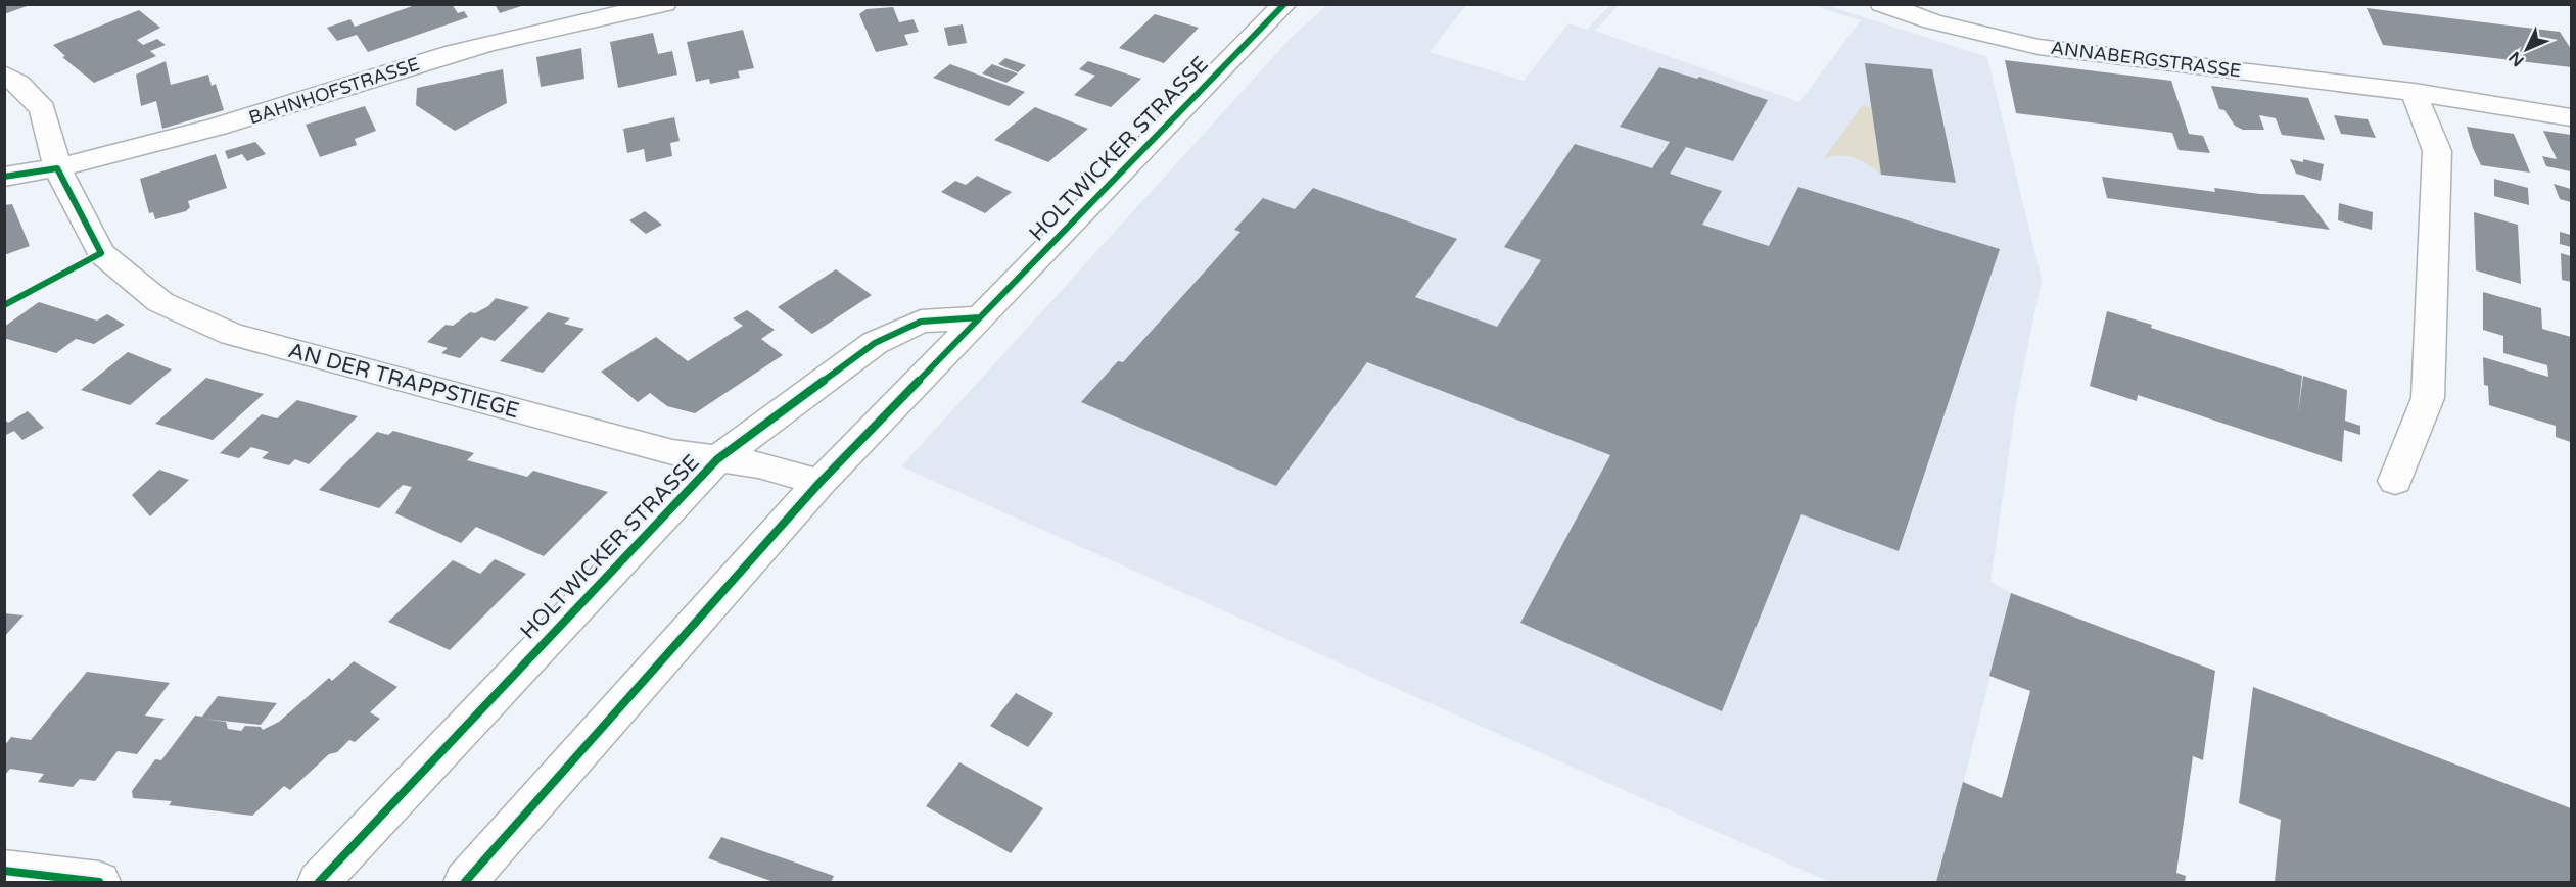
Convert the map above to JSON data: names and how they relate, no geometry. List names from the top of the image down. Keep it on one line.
{"streets":{"street":["ANNABERGSTRASSE","BAHNHOFSTRASSE","HOLTWICKER STRASSE","AN DER TRAPPSTIEGE"]},"crossings":[["BAHNHOFSTRASSE","AN DER TRAPPSTIEGE"],["HOLTWICKER STRASSE","AN DER TRAPPSTIEGE"]],"north":"bottom left"}
